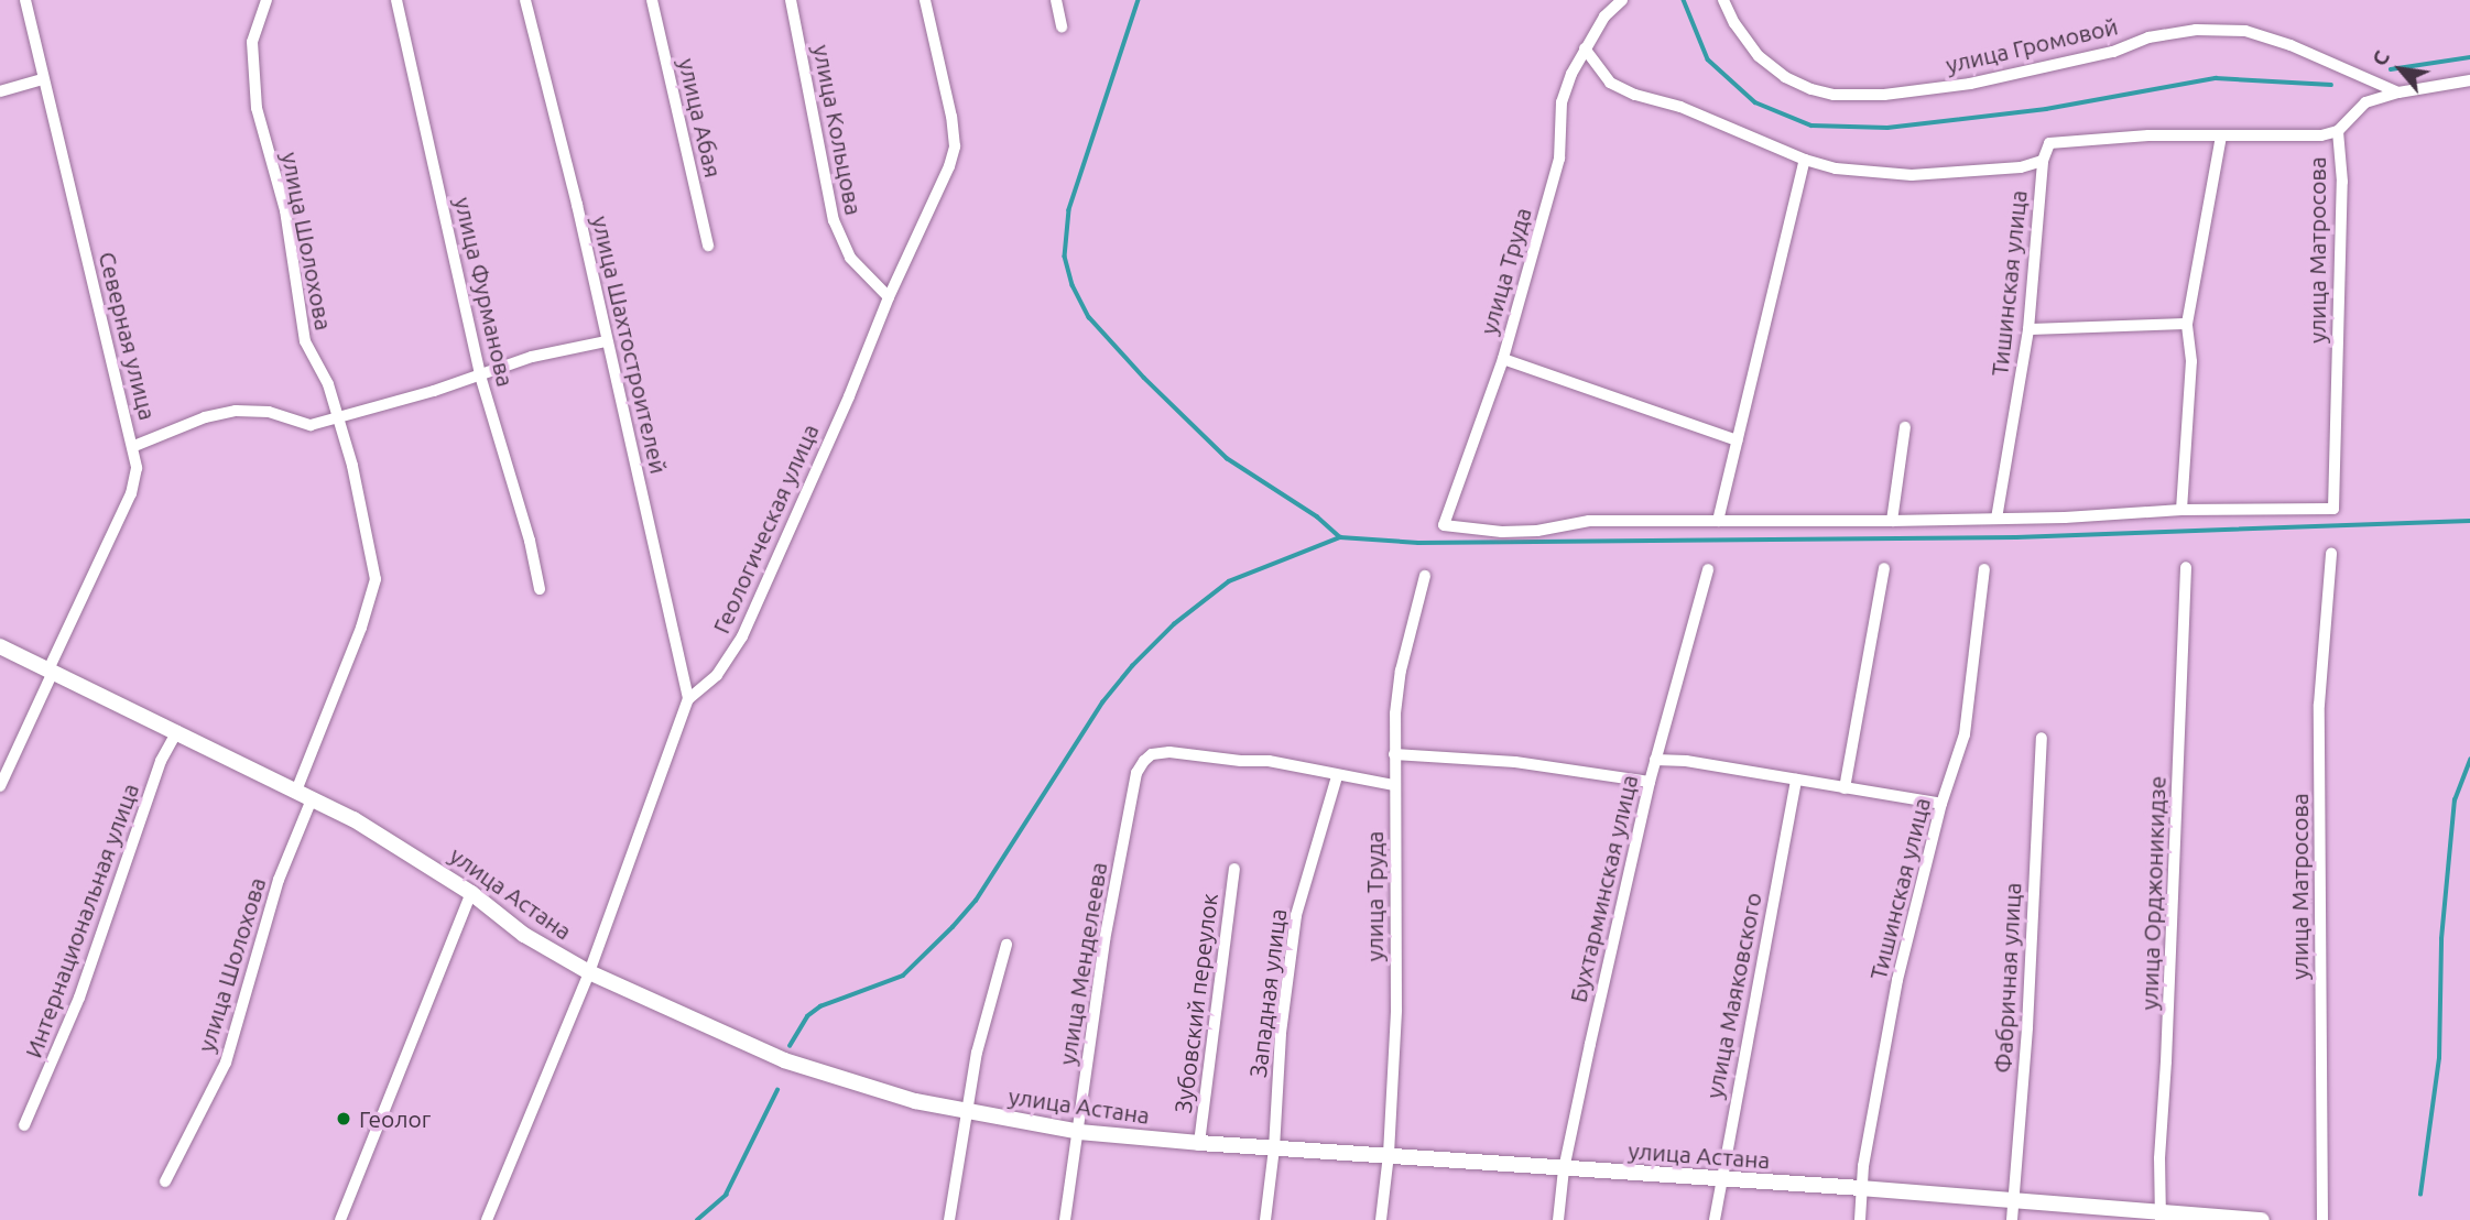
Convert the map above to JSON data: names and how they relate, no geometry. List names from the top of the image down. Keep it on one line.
{"streets":{"street":["улица Громовой","улица Абая","улица Кольцова","улица Шолохова","улица Матросова","улица Труда","Тишинская улица","улица Фурманова","Северная улица","улица Шахтостроителей","Геологическая улица","Бухтарминская улица","улица Астана","улица Орджоникидзе","Интернациональная улица","улица Менделеева","Фабричная улица","Западная улица","улица Маяковского","Зубовский переулок"]},"crossings":[["улица Кольцова","Геологическая улица"],["улица Шолохова","улица Астана"],["улица Труда","улица Астана"],["Тишинская улица","улица Астана"],["Северная улица","улица Астана"],["улица Шахтостроителей","Геологическая улица"],["Геологическая улица","улица Астана"],["Бухтарминская улица","улица Астана"],["улица Астана","улица Орджоникидзе"],["улица Астана","Интернациональная улица"],["улица Астана","улица Менделеева"],["улица Астана","Фабричная улица"],["улица Астана","Западная улица"],["улица Астана","улица Маяковского"],["улица Астана","Зубовский переулок"],["улица Менделеева","Западная улица"]],"places":["Геолог"],"north":"top left"}
